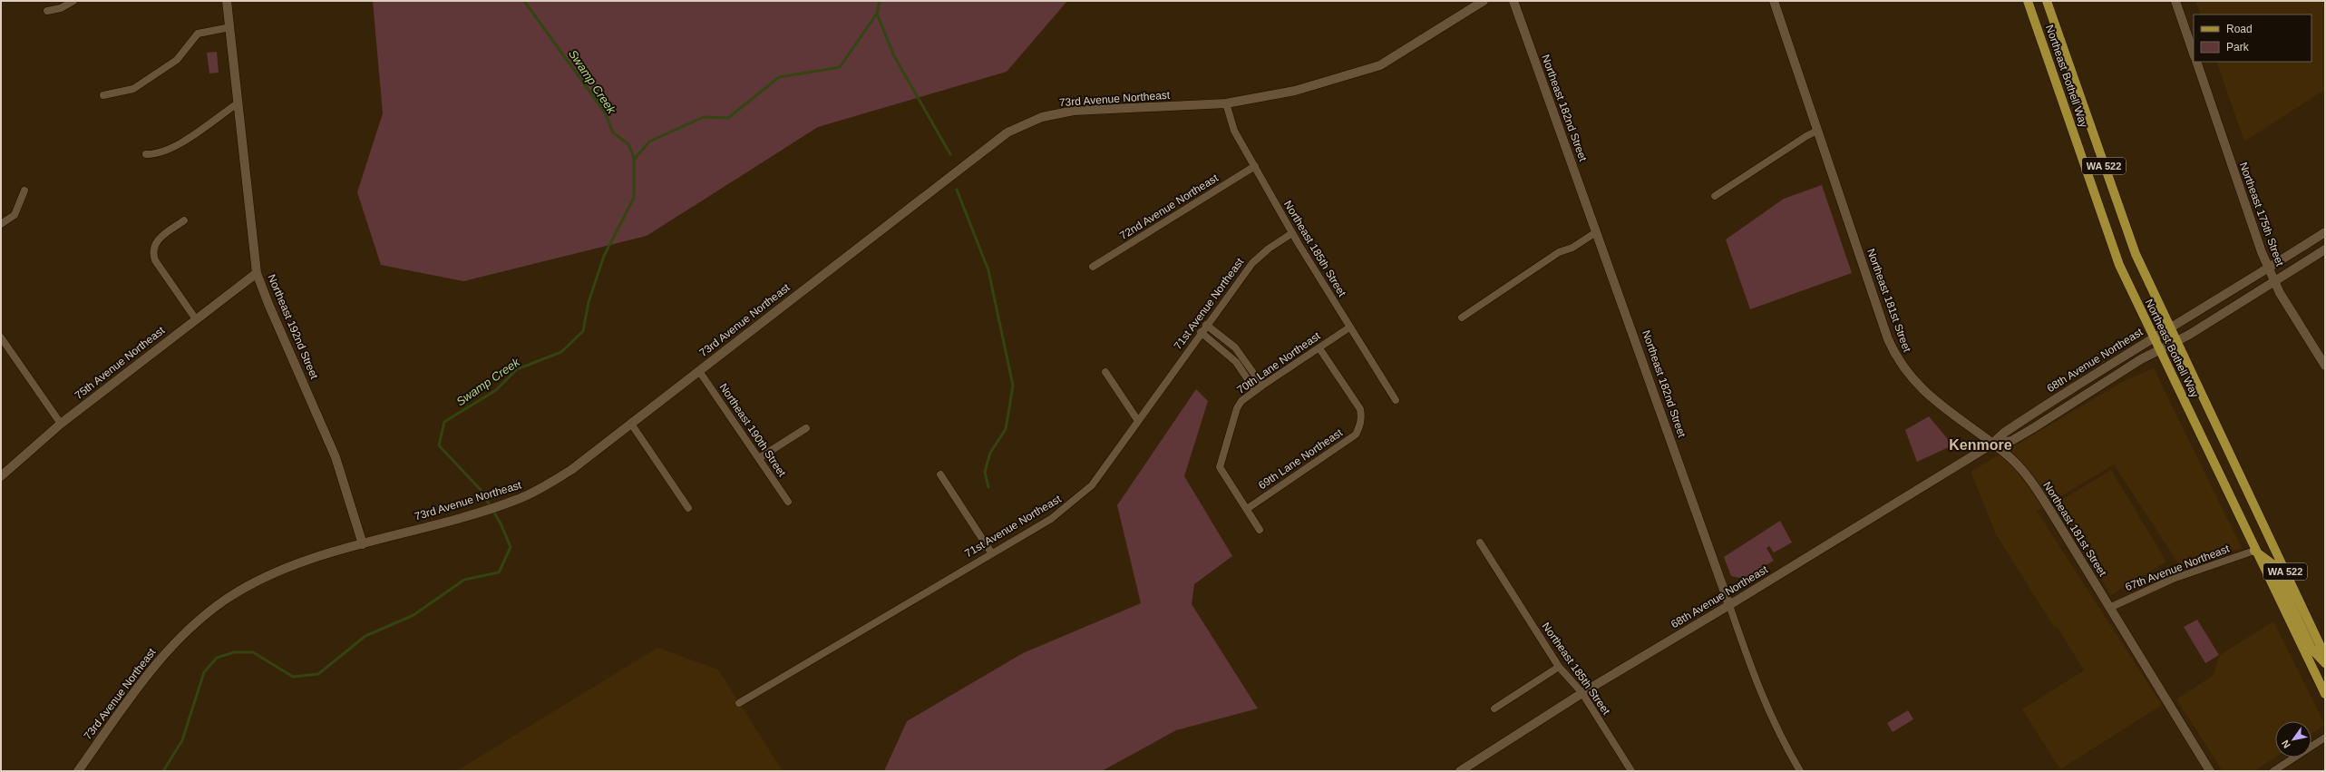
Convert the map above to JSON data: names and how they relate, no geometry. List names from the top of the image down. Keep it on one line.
{"streets":{"main road":["Northeast Bothell Way","WA 522"],"street":["73rd Avenue Northeast","Northeast 182nd Street","72nd Avenue Northeast","Northeast 175th Street","Northeast 185th Street","Northeast 181st Street","71st Avenue Northeast","Northeast 192nd Street","68th Avenue Northeast","75th Avenue Northeast","70th Lane Northeast","Northeast 190th Street","69th Lane Northeast","67th Avenue Northeast"]},"crossings":[["Northeast Bothell Way","68th Avenue Northeast"],["Northeast Bothell Way","67th Avenue Northeast"],["73rd Avenue Northeast","Northeast 185th Street"],["73rd Avenue Northeast","Northeast 192nd Street"],["73rd Avenue Northeast","Northeast 190th Street"],["Northeast 182nd Street","68th Avenue Northeast"],["72nd Avenue Northeast","Northeast 185th Street"],["Northeast 175th Street","68th Avenue Northeast"],["Northeast 185th Street","71st Avenue Northeast"],["Northeast 185th Street","68th Avenue Northeast"],["Northeast 185th Street","70th Lane Northeast"],["Northeast 181st Street","68th Avenue Northeast"],["Northeast 181st Street","67th Avenue Northeast"],["Northeast 192nd Street","75th Avenue Northeast"],["70th Lane Northeast","69th Lane Northeast"]],"districts":["Kenmore"],"water":["Swamp Creek"],"legend":["Road","Park"],"north":"bottom left"}
